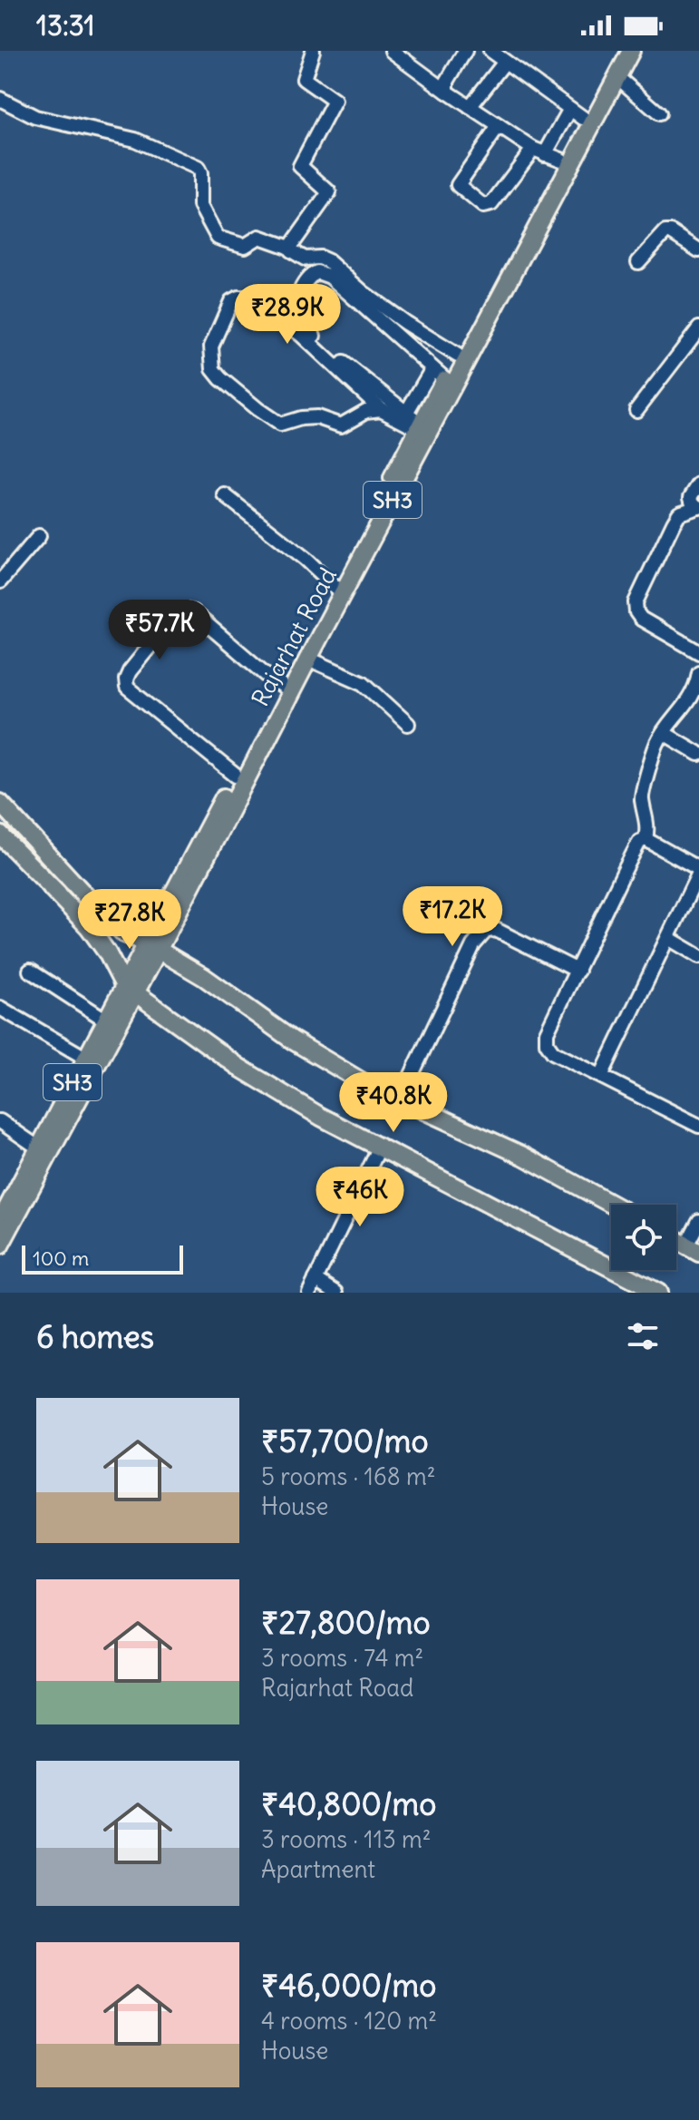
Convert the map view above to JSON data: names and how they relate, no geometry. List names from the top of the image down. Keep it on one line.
{"streets":{"main road":["SH3","Rajarhat Road"]},"scale_bar":"100 m","page":{"status":"13:31","price":["₹28.9K","₹57.7K","₹17.2K","₹27.8K","₹40.8K","₹46K"],"scale":"100 m","heading":"6 homes","list":[{"name":"₹57,700/mo","note":"5 rooms · 168 m² · House"},{"name":"₹27,800/mo","note":"3 rooms · 74 m² · Rajarhat Road"},{"name":"₹40,800/mo","note":"3 rooms · 113 m² · Apartment"},{"name":"₹46,000/mo","note":"4 rooms · 120 m² · House"}]}}
